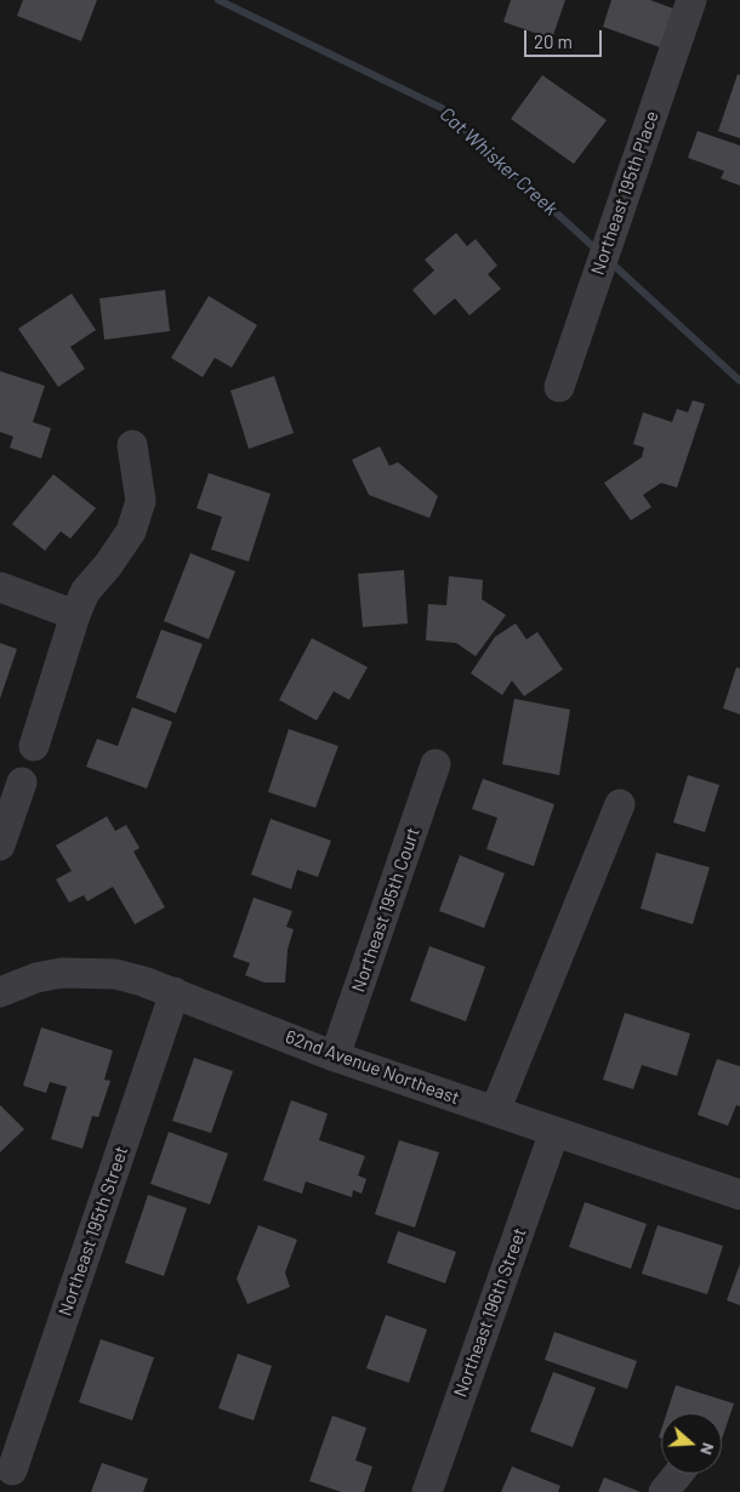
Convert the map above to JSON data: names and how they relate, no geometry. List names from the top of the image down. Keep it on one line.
{"streets":{"street":["Northeast 195th Place","Northeast 195th Court","62nd Avenue Northeast","Northeast 195th Street","Northeast 196th Street"]},"crossings":[["Northeast 195th Court","62nd Avenue Northeast"],["62nd Avenue Northeast","Northeast 195th Street"],["62nd Avenue Northeast","Northeast 196th Street"]],"water":["Cat Whisker Creek"],"scale_bar":"20 m","north":"right"}
